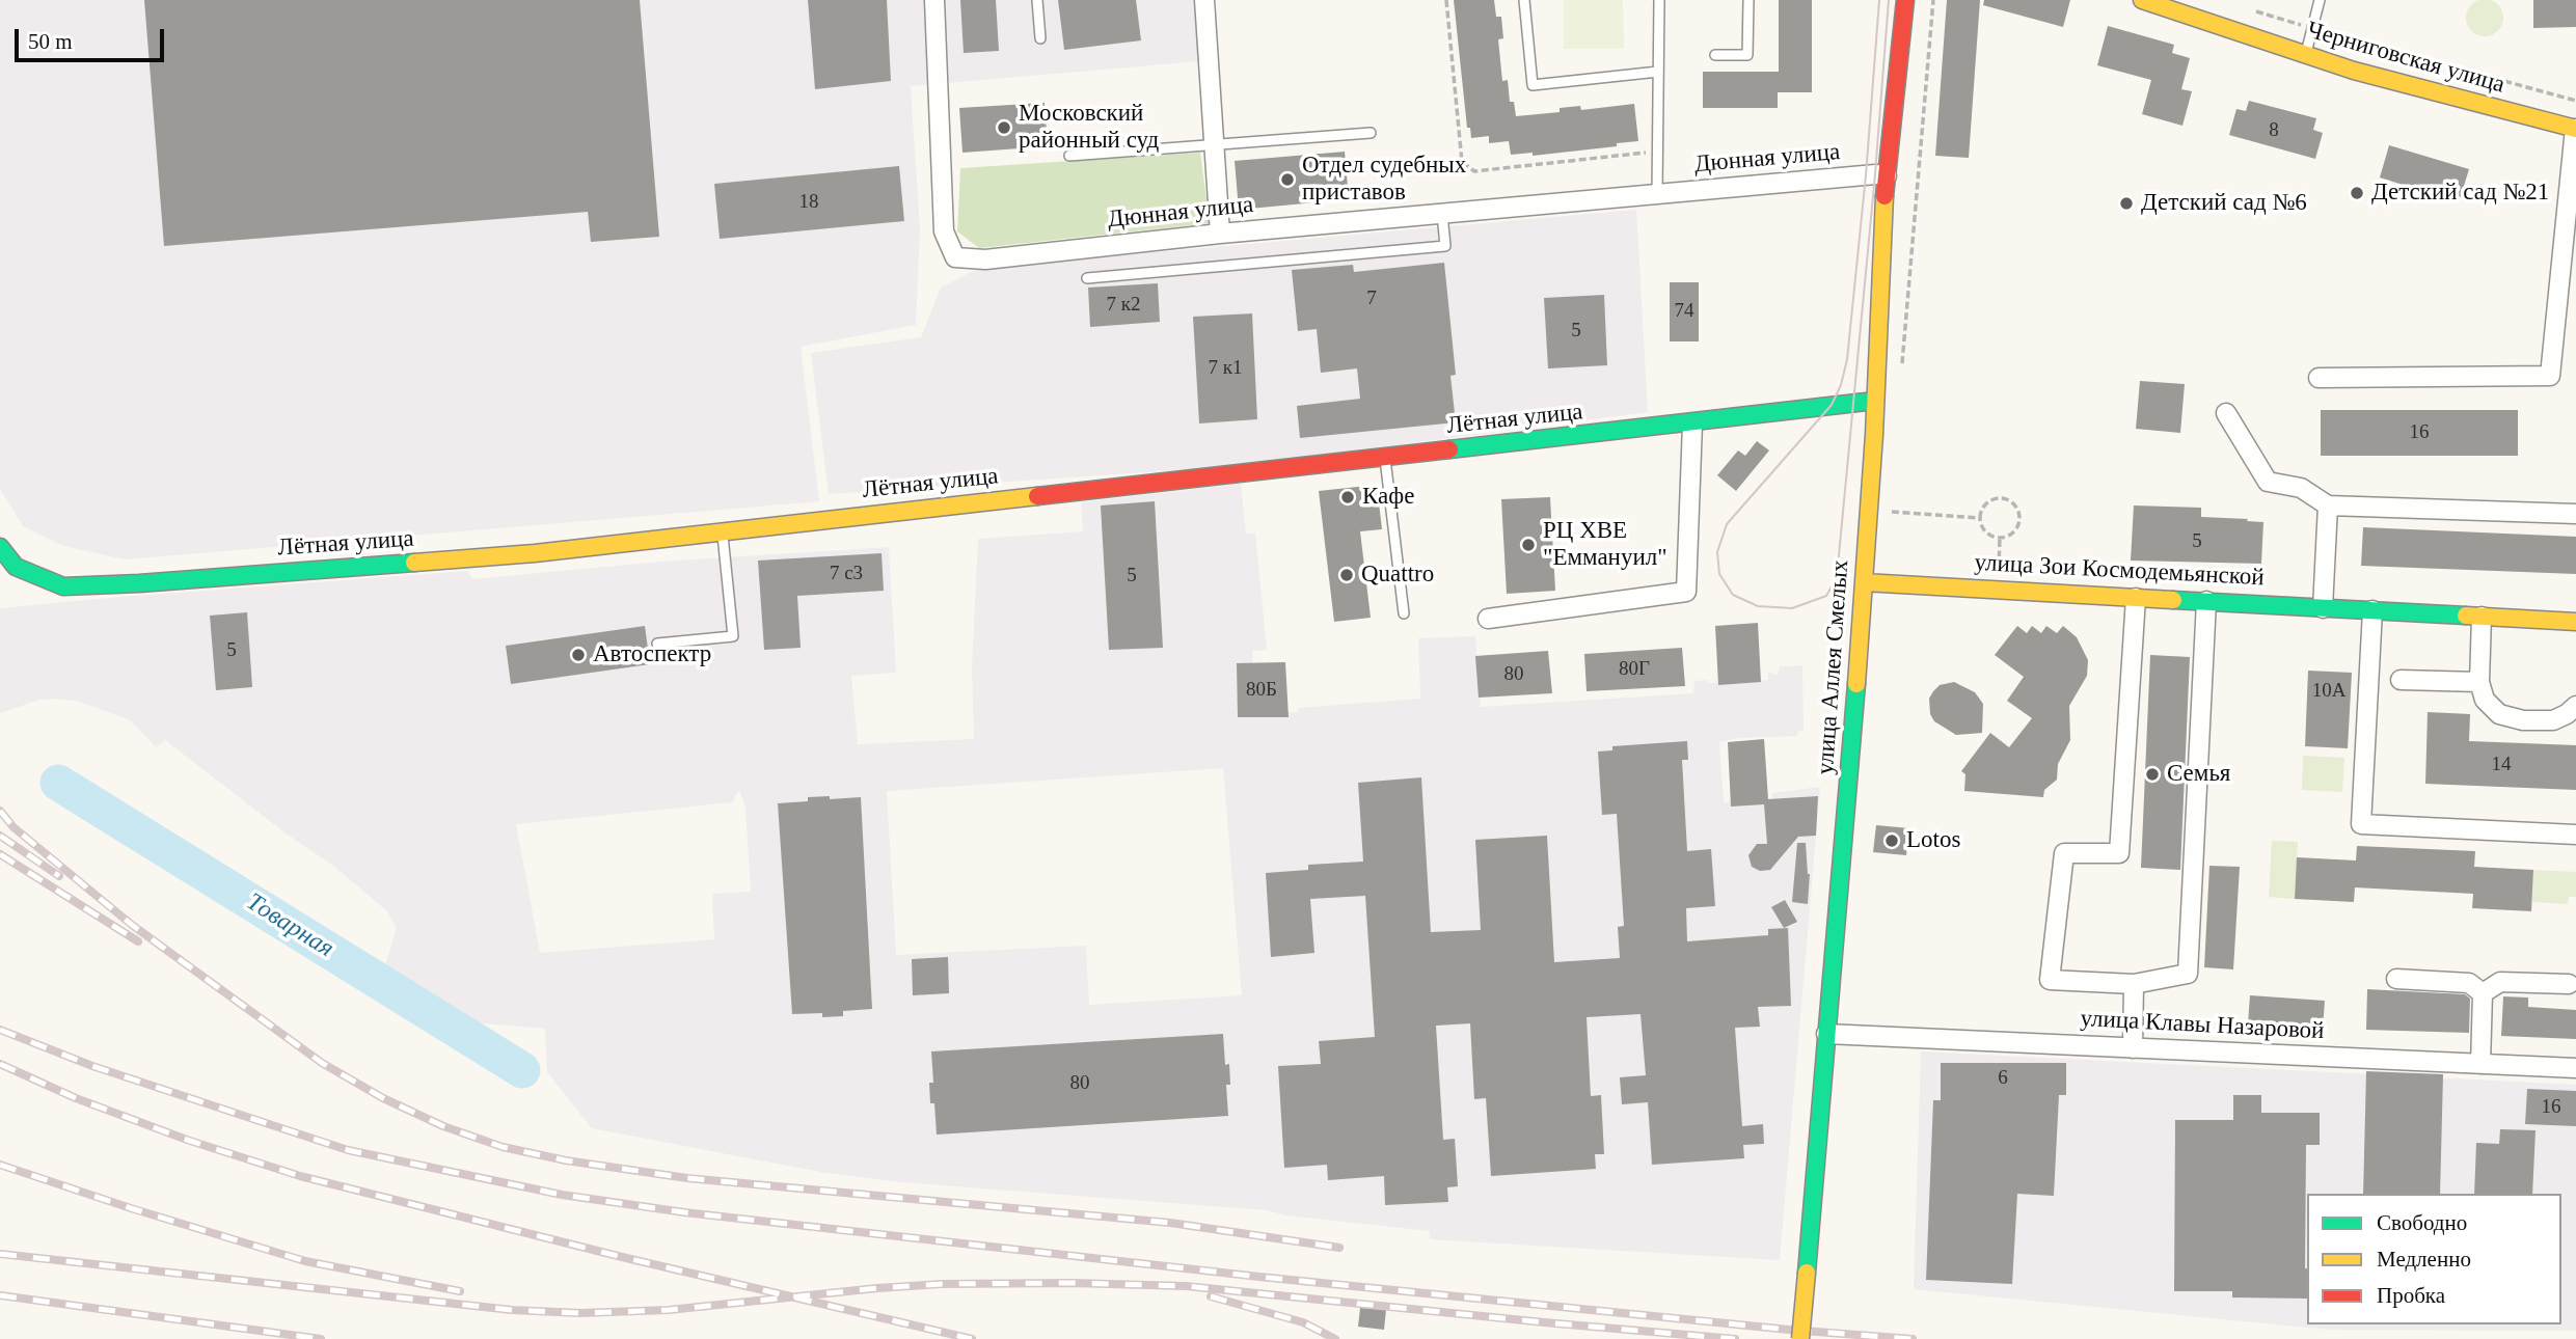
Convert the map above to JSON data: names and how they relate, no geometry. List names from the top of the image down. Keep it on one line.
{"streets":{"main road":["Черниговская улица","Лётная улица","улица Зои Космодемьянской","улица Аллея Смелых"],"street":["Дюнная улица","улица Клавы Назаровой"]},"crossings":[["Дюнная улица","улица Аллея Смелых"],["Лётная улица","улица Аллея Смелых"],["улица Зои Космодемьянской","улица Аллея Смелых"],["улица Аллея Смелых","улица Клавы Назаровой"]],"water":["Товарная"],"places":["Московский районный суд","Отдел судебных приставов","Детский сад №21","Детский сад №6","Кафе","РЦ ХВЕ \"Еммануил\"","Quattro","Автоспектр","Семья","Lotos"],"house_numbers":["8","18","7","7 к2","74","5","7 к1","16","5","7 с3","5","5","80Г","80","80Б","10А","14","6","80","16"],"legend":["Свободно","Медленно","Пробка"],"scale_bar":"50 m"}
